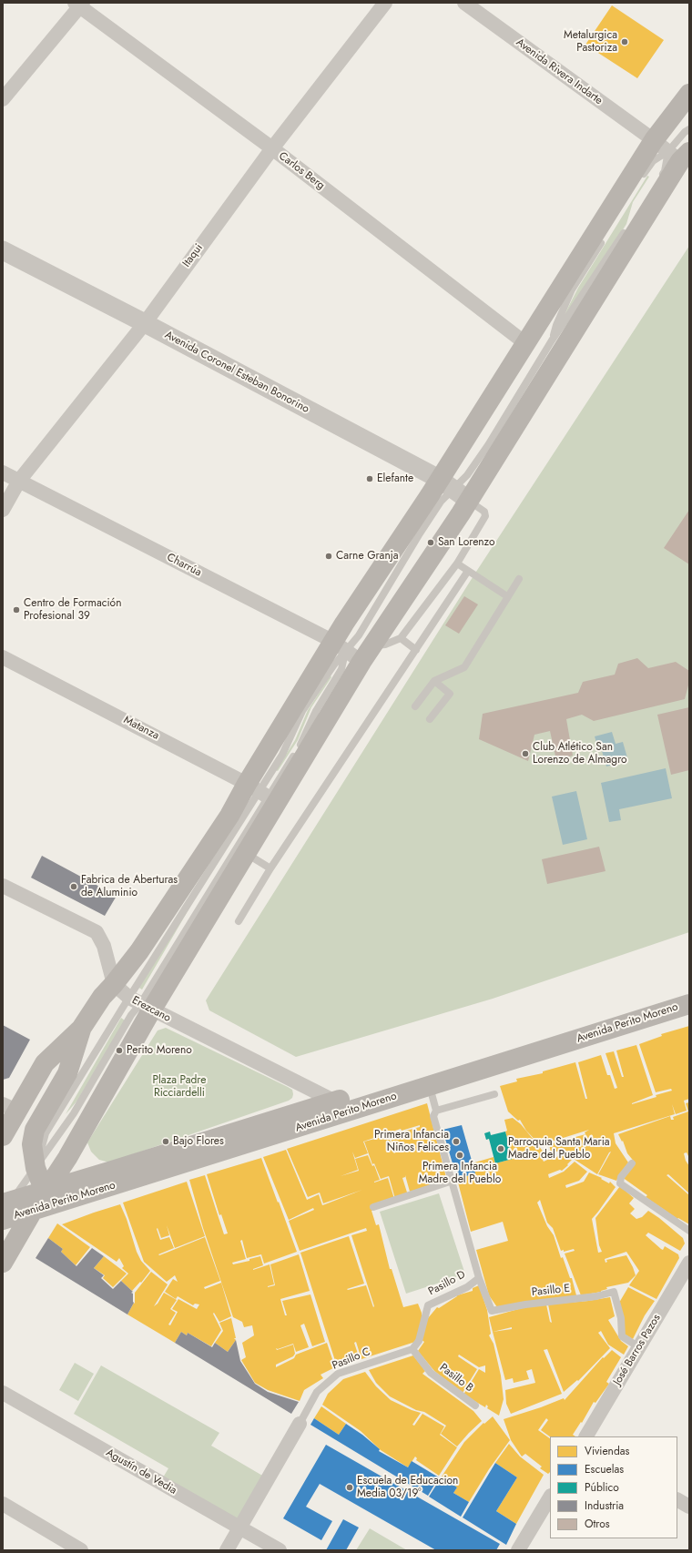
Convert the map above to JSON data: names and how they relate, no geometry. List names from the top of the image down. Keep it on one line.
{"streets":{"main road":["Avenida Perito Moreno"],"street":["Avenida Rivera Indarte","Carlos Berg","Itaqui","Avenida Coronel Esteban Bonorino","Charrúa","Matanza","Erezcano","José Barros Pazos","Agustín de Vedia"],"lane":["Pasillo D","Pasillo E","Pasillo C","Pasillo B"]},"crossings":[["Carlos Berg","Itaqui"],["Itaqui","Avenida Coronel Esteban Bonorino"],["Itaqui","Charrúa"],["Erezcano","Avenida Perito Moreno"],["Pasillo D","Pasillo E"],["Pasillo D","Pasillo C"],["Pasillo D","Pasillo B"],["Pasillo E","José Barros Pazos"],["Pasillo C","Pasillo B"]],"parks":["Plaza Padre Ricciardelli"],"places":["Metalurgica Pastoriza","Elefante","San Lorenzo","Carne Granja","Centro de Formación Profesional 39","Club Atlético San Lorenzo de Almagro","Fabrica de Aberturas de Aluminio","Perito Moreno","Bajo Flores","Primera Infancia Niños Felices","Parroquia Santa Maria Madre del Pueblo","Primera Infancia Madre del Pueblo","Escuela de Educacion Media 03/19°"],"legend":["Viviendas","Escuelas","Público","Industria","Otros"]}
